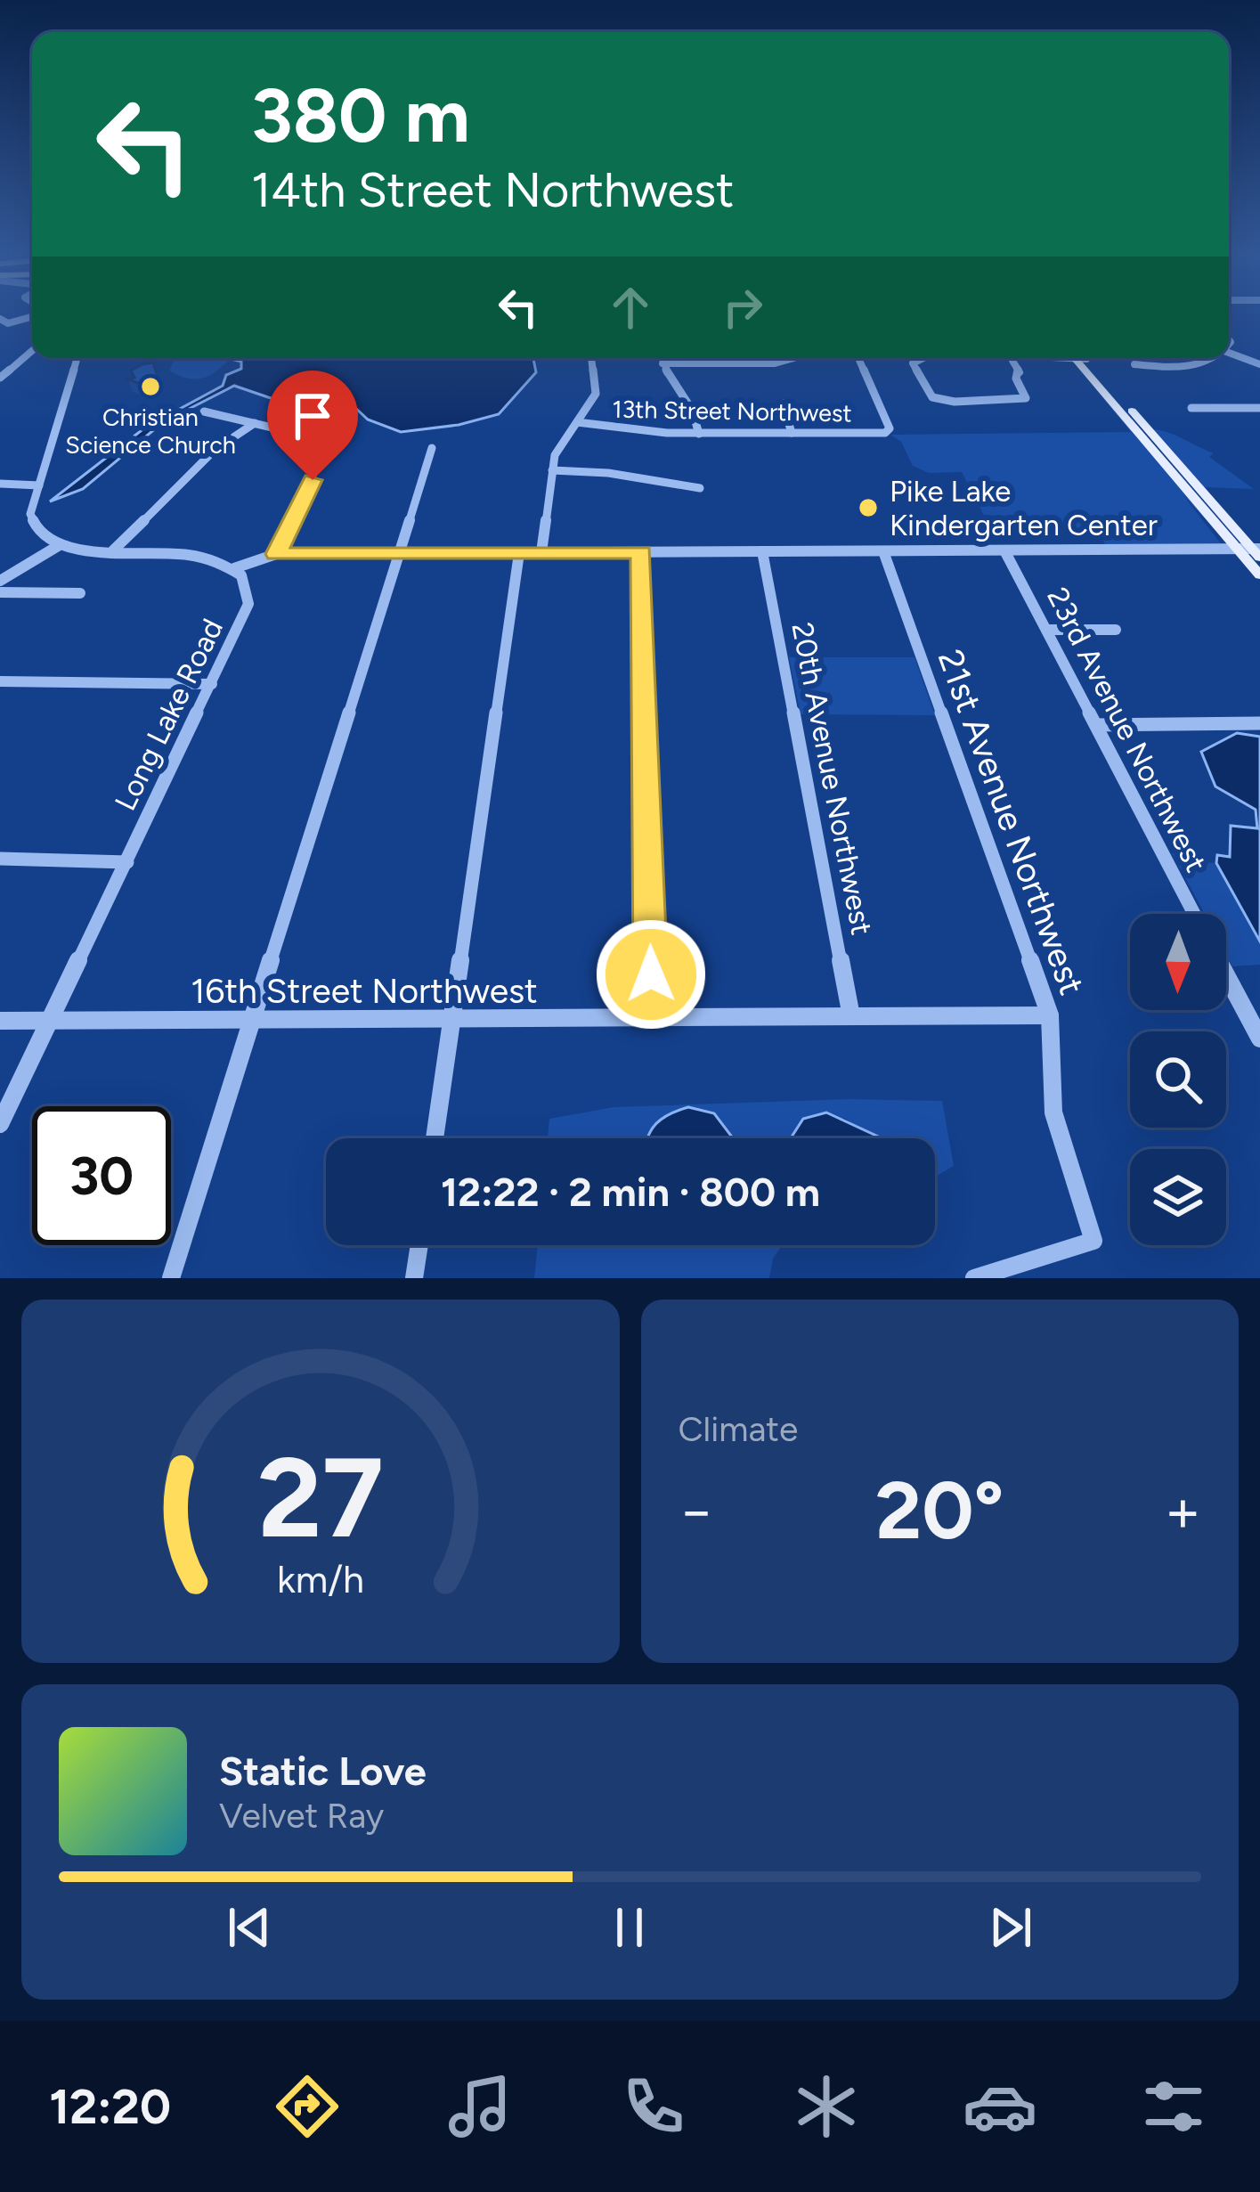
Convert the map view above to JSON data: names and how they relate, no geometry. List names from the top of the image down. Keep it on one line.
{"streets":{"street":["13th Street Northwest","Long Lake Road","23rd Avenue Northwest","20th Avenue Northwest","21st Avenue Northwest","16th Street Northwest"]},"crossings":[["Long Lake Road","16th Street Northwest"],["20th Avenue Northwest","16th Street Northwest"],["21st Avenue Northwest","16th Street Northwest"]],"places":["Christian Science Church","Pike Lake Kindergarten Center"],"north":"bottom","page":{"turn":["380 m","14th Street Northwest"],"limit":"30","trip":"12:22 · 2 min · 800 m","tile":"Climate","heat":["−","20°","+"],"song":["Static Love","Velvet Ray"],"tabs":"12:20","gauge":["27","km/h"]}}
